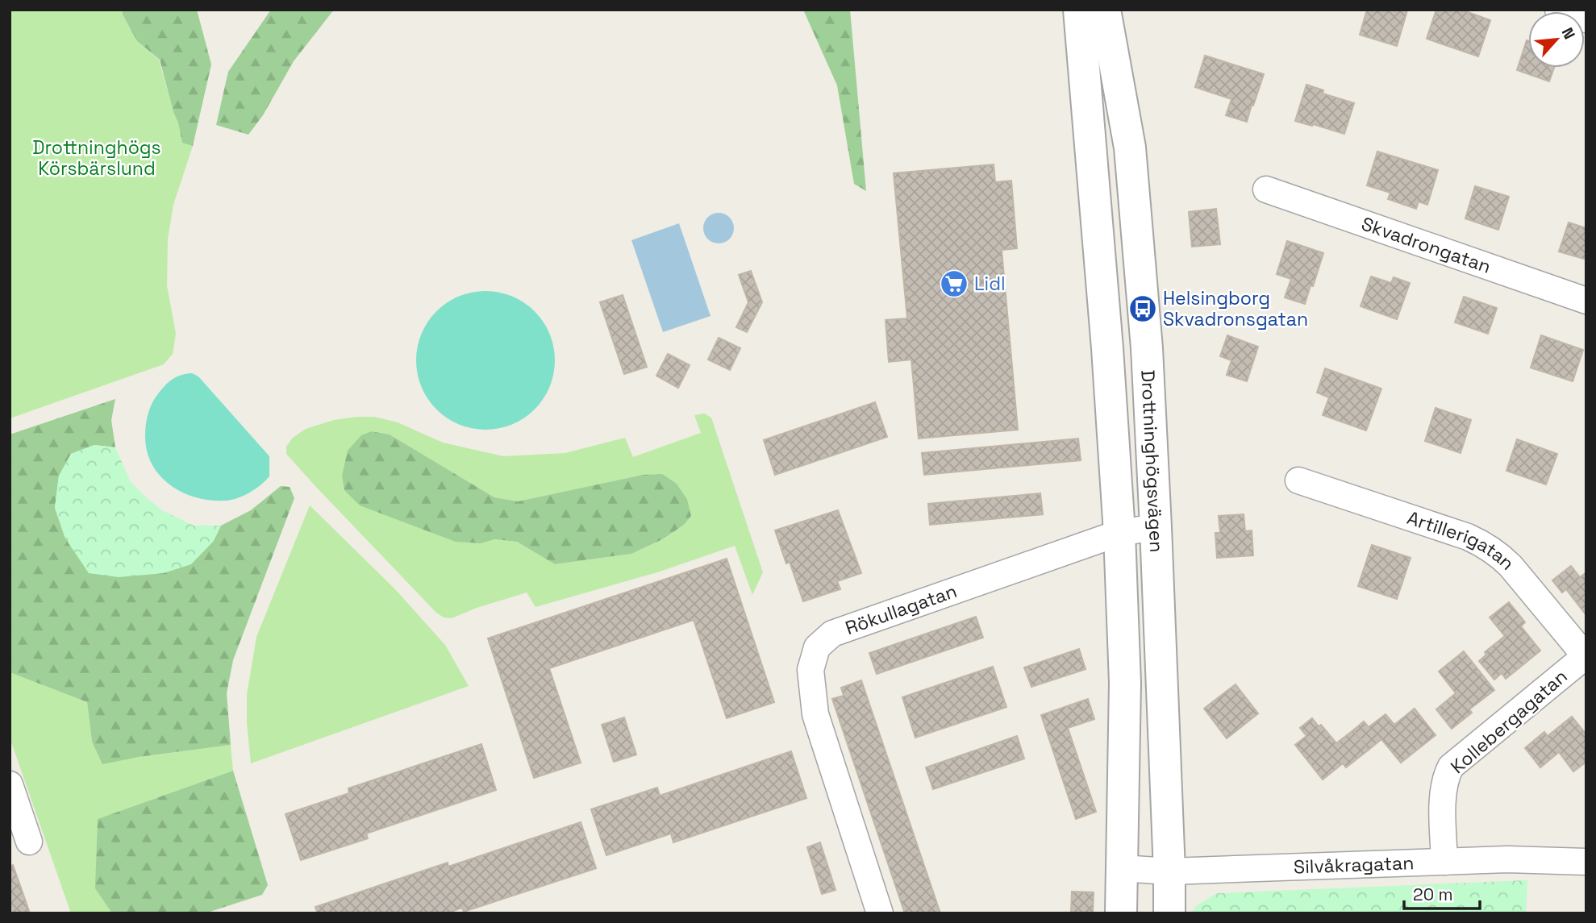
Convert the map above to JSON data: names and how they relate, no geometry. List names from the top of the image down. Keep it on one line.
{"streets":{"street":["Skvadrongatan","Drottninghögsvägen","Artillerigatan","Rökullagatan","Kollebergagatan","Silvåkragatan"]},"crossings":[["Drottninghögsvägen","Rökullagatan"],["Drottninghögsvägen","Silvåkragatan"],["Artillerigatan","Kollebergagatan"],["Kollebergagatan","Silvåkragatan"]],"parks":["Drottninghögs Körsbärslund"],"places":{"supermarket":["Lidl"],"bus stop":["Helsingborg Skvadronsgatan"]},"scale_bar":"20 m","north":"top right"}
